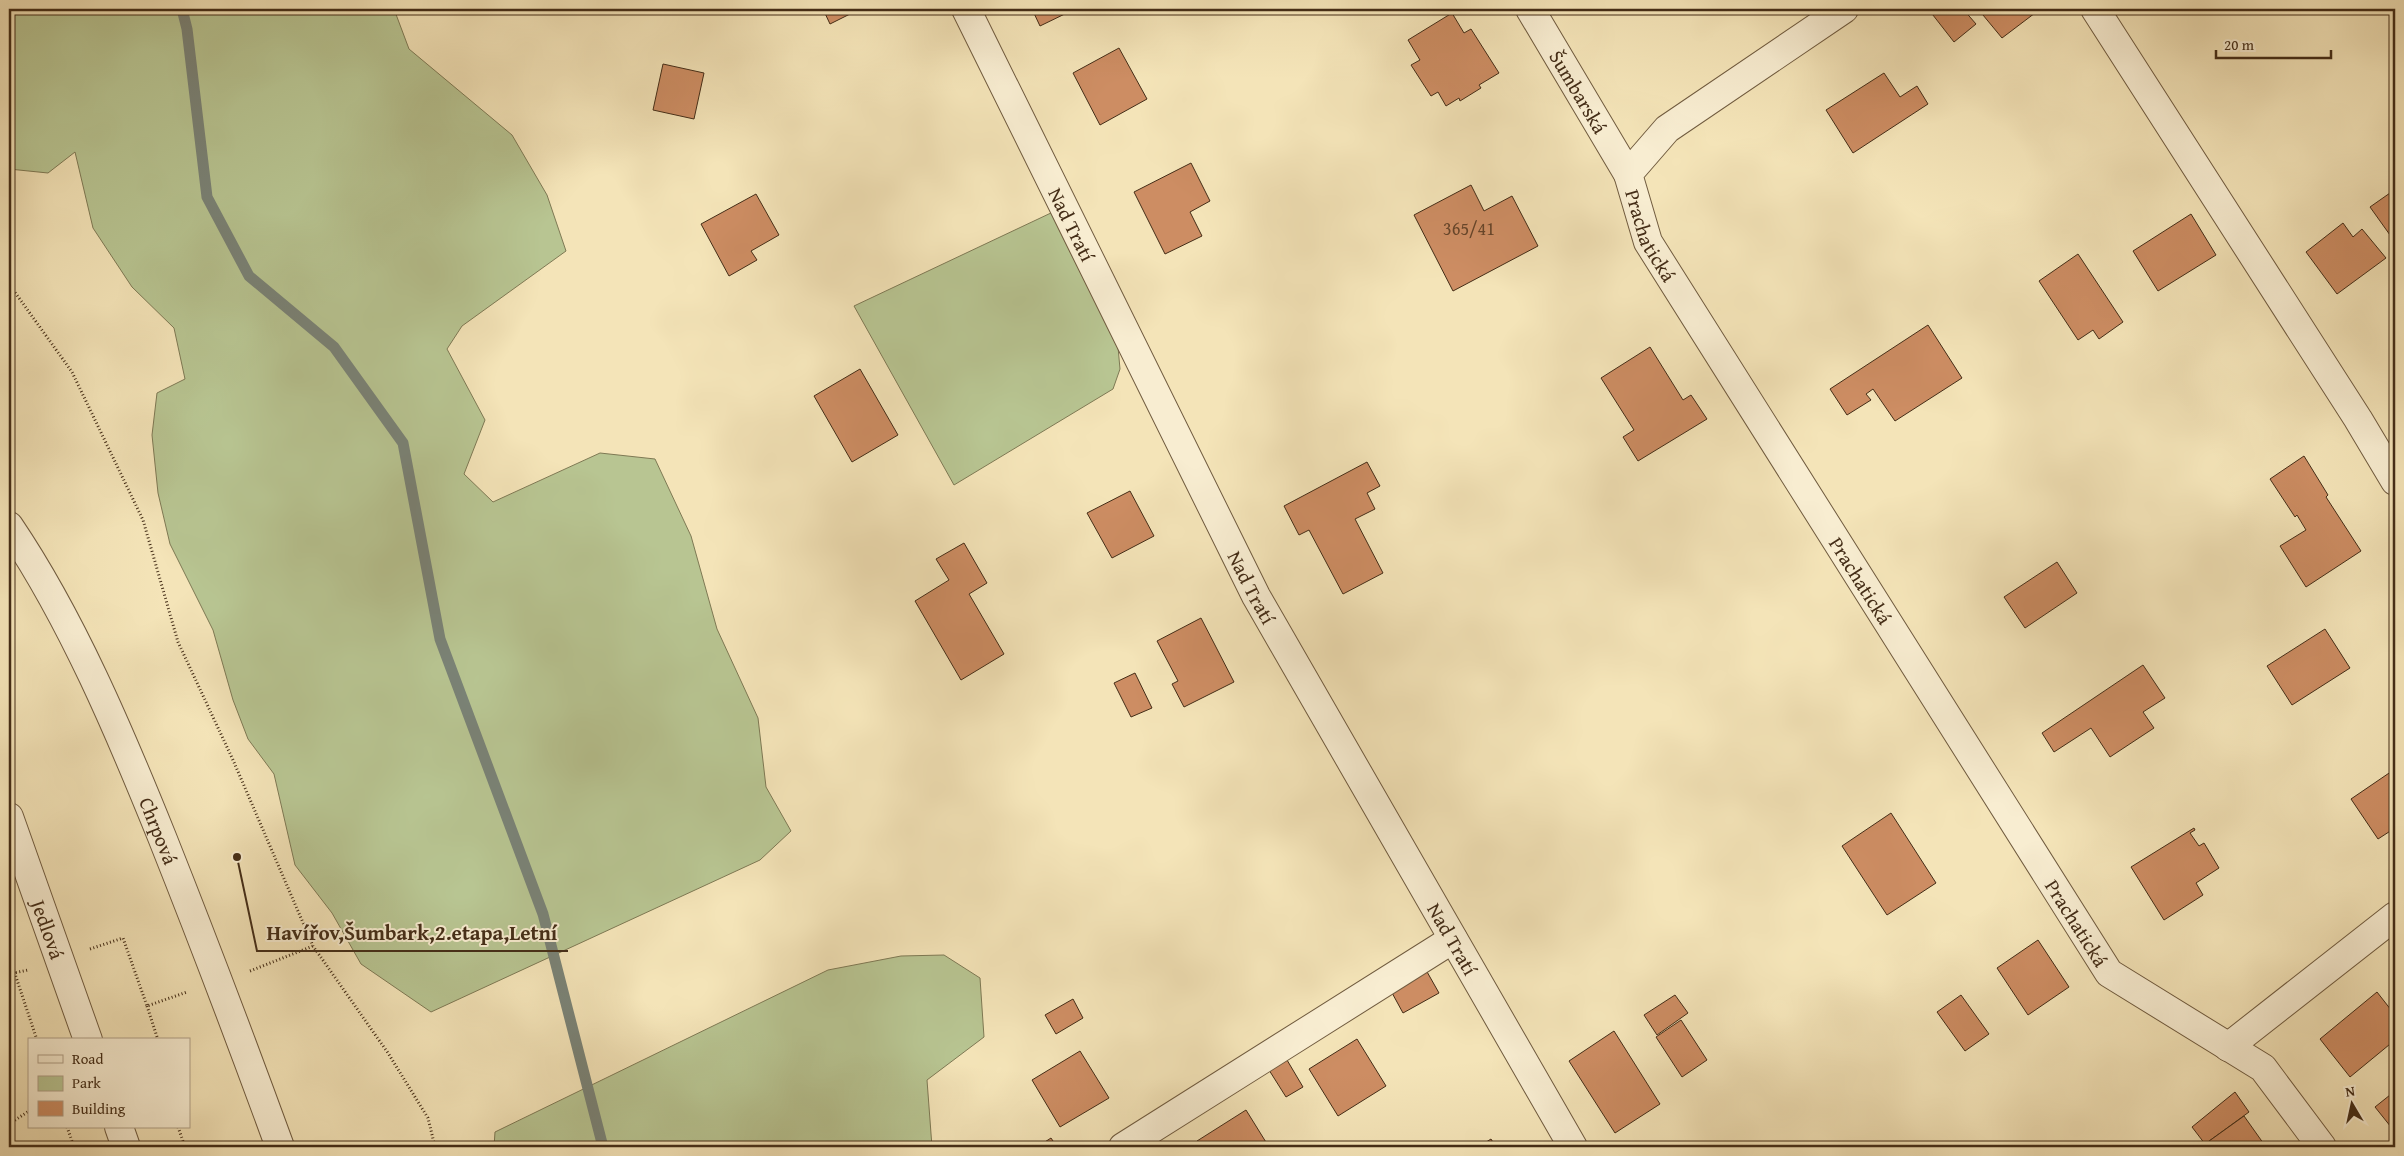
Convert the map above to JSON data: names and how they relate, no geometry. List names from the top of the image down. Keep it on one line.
{"streets":{"street":["Šumbarská","Nad Tratí","Prachatická","Chrpová","Jedlová"]},"crossings":[["Šumbarská","Prachatická"]],"places":["Havířov,Šumbark,2.etapa,Letní"],"house_numbers":["365/41"],"legend":["Road","Park","Building"],"scale_bar":"20 m","north":"top"}
